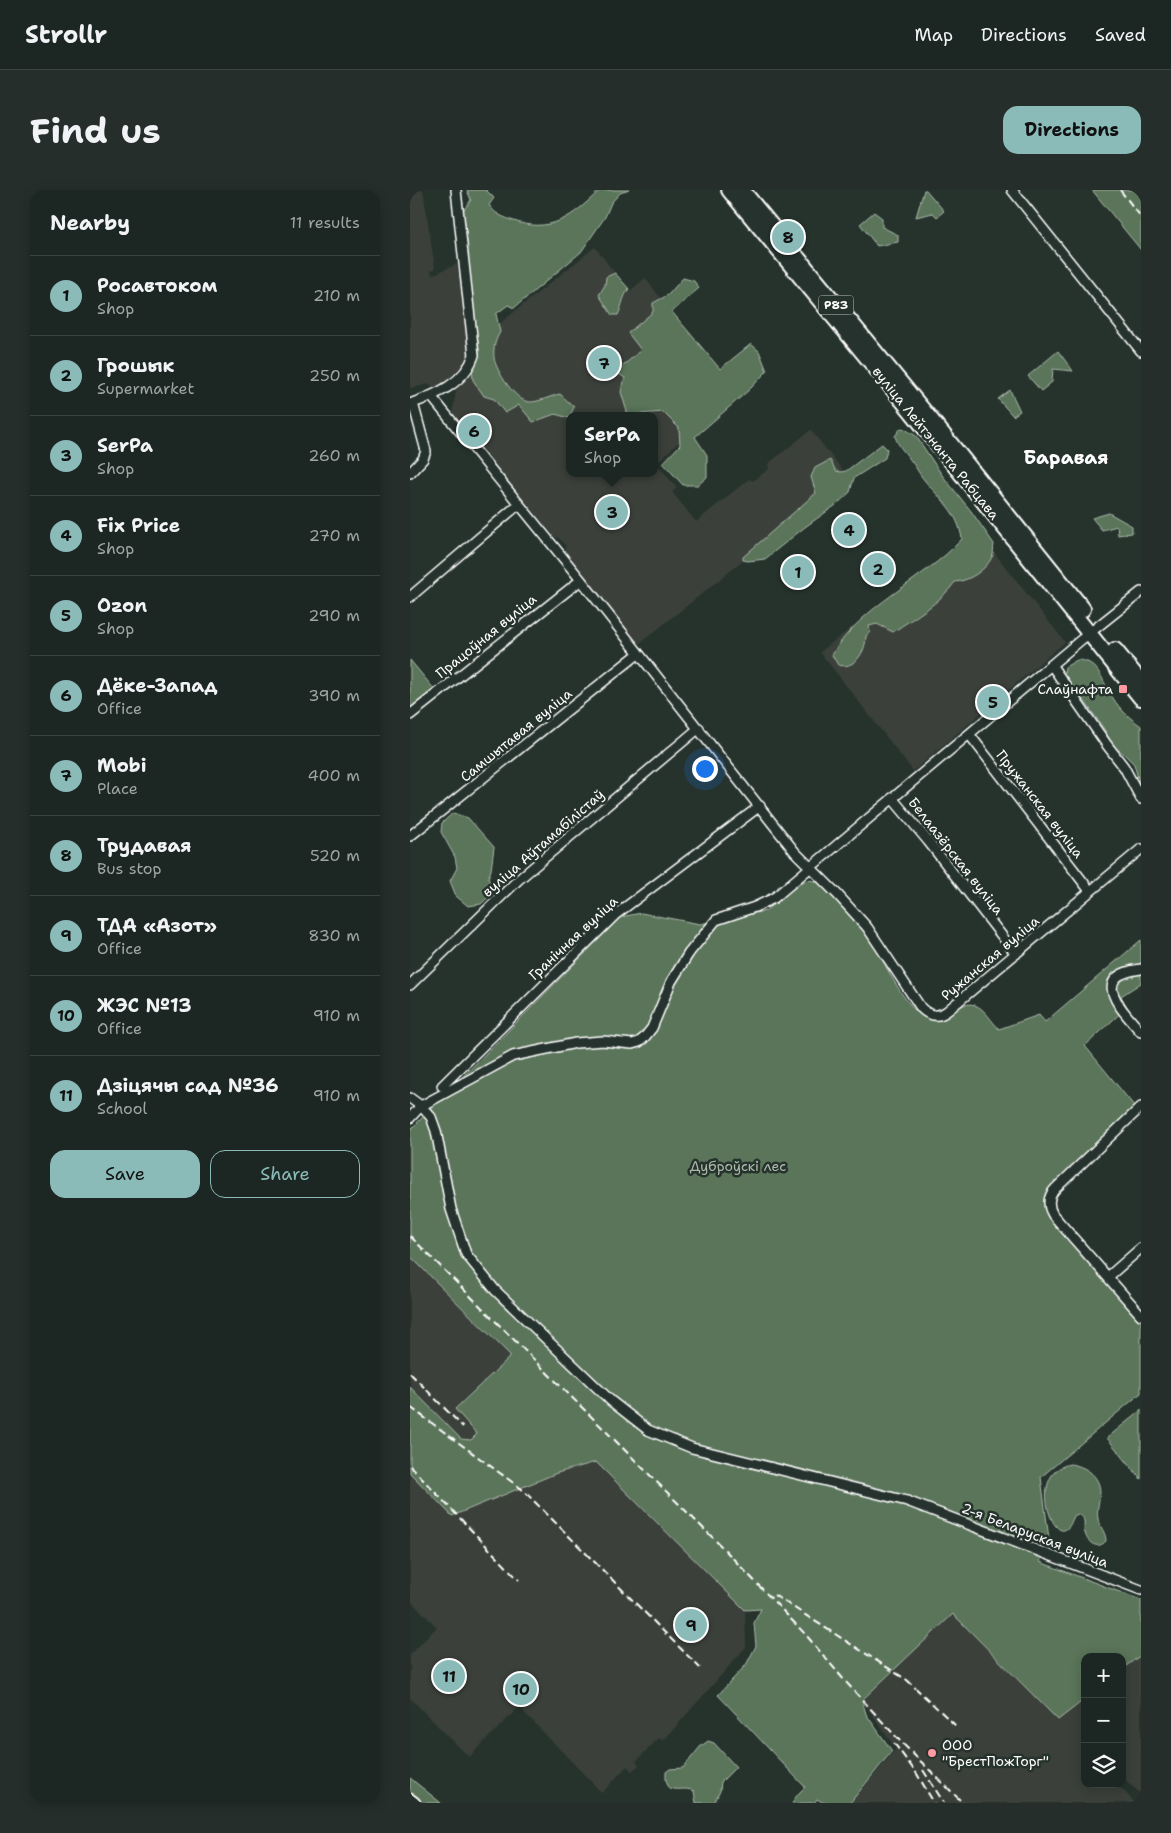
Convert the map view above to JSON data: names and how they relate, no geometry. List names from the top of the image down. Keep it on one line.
{"streets":{"highway":["Р83","вуліца Лейтэнанта Рабцава"],"street":["Працоўная вуліца","Самшытавая вуліца","Пружанская вуліца","вуліца Аўтамабілістаў","Белаазёрская вуліца","Гранічная вуліца","Ружанская вуліца","2-я Беларуская вуліца"]},"crossings":[["Пружанская вуліца","Ружанская вуліца"],["Белаазёрская вуліца","Ружанская вуліца"]],"districts":["Баравая"],"parks":["Дуброўскі лес"],"places":{"transit":["Слаўнафта"],"other":["ООО \"БрестПожТорг\""]},"page":{"header":"Strollr","nav":["Map","Directions","Saved"],"buttons":["Directions",["Save","Share"]],"title":"Find us","heading":["Nearby","11 results"],"pins":["8","7","6","3","4","2","1","5","9","11","10"],"list":[{"mark":"1","name":"Росавтоком","note":"Shop","value":"210 m"},{"mark":"2","name":"Грошык","note":"Supermarket","value":"250 m"},{"mark":"3","name":"SerPa","note":"Shop","value":"260 m"},{"mark":"4","name":"Fix Price","note":"Shop","value":"270 m"},{"mark":"5","name":"Ozon","note":"Shop","value":"290 m"},{"mark":"6","name":"Дёке-Запад","note":"Office","value":"390 m"},{"mark":"7","name":"Mobi","note":"Place","value":"400 m"},{"mark":"8","name":"Трудавая","note":"Bus stop","value":"520 m"},{"mark":"9","name":"ТДА «Азот»","note":"Office","value":"830 m"},{"mark":"10","name":"ЖЭС №13","note":"Office","value":"910 m"},{"mark":"11","name":"Дзіцячы сад №36","note":"School","value":"910 m"}],"popup":["SerPa","Shop"],"map_buttons":["+","−"]}}
